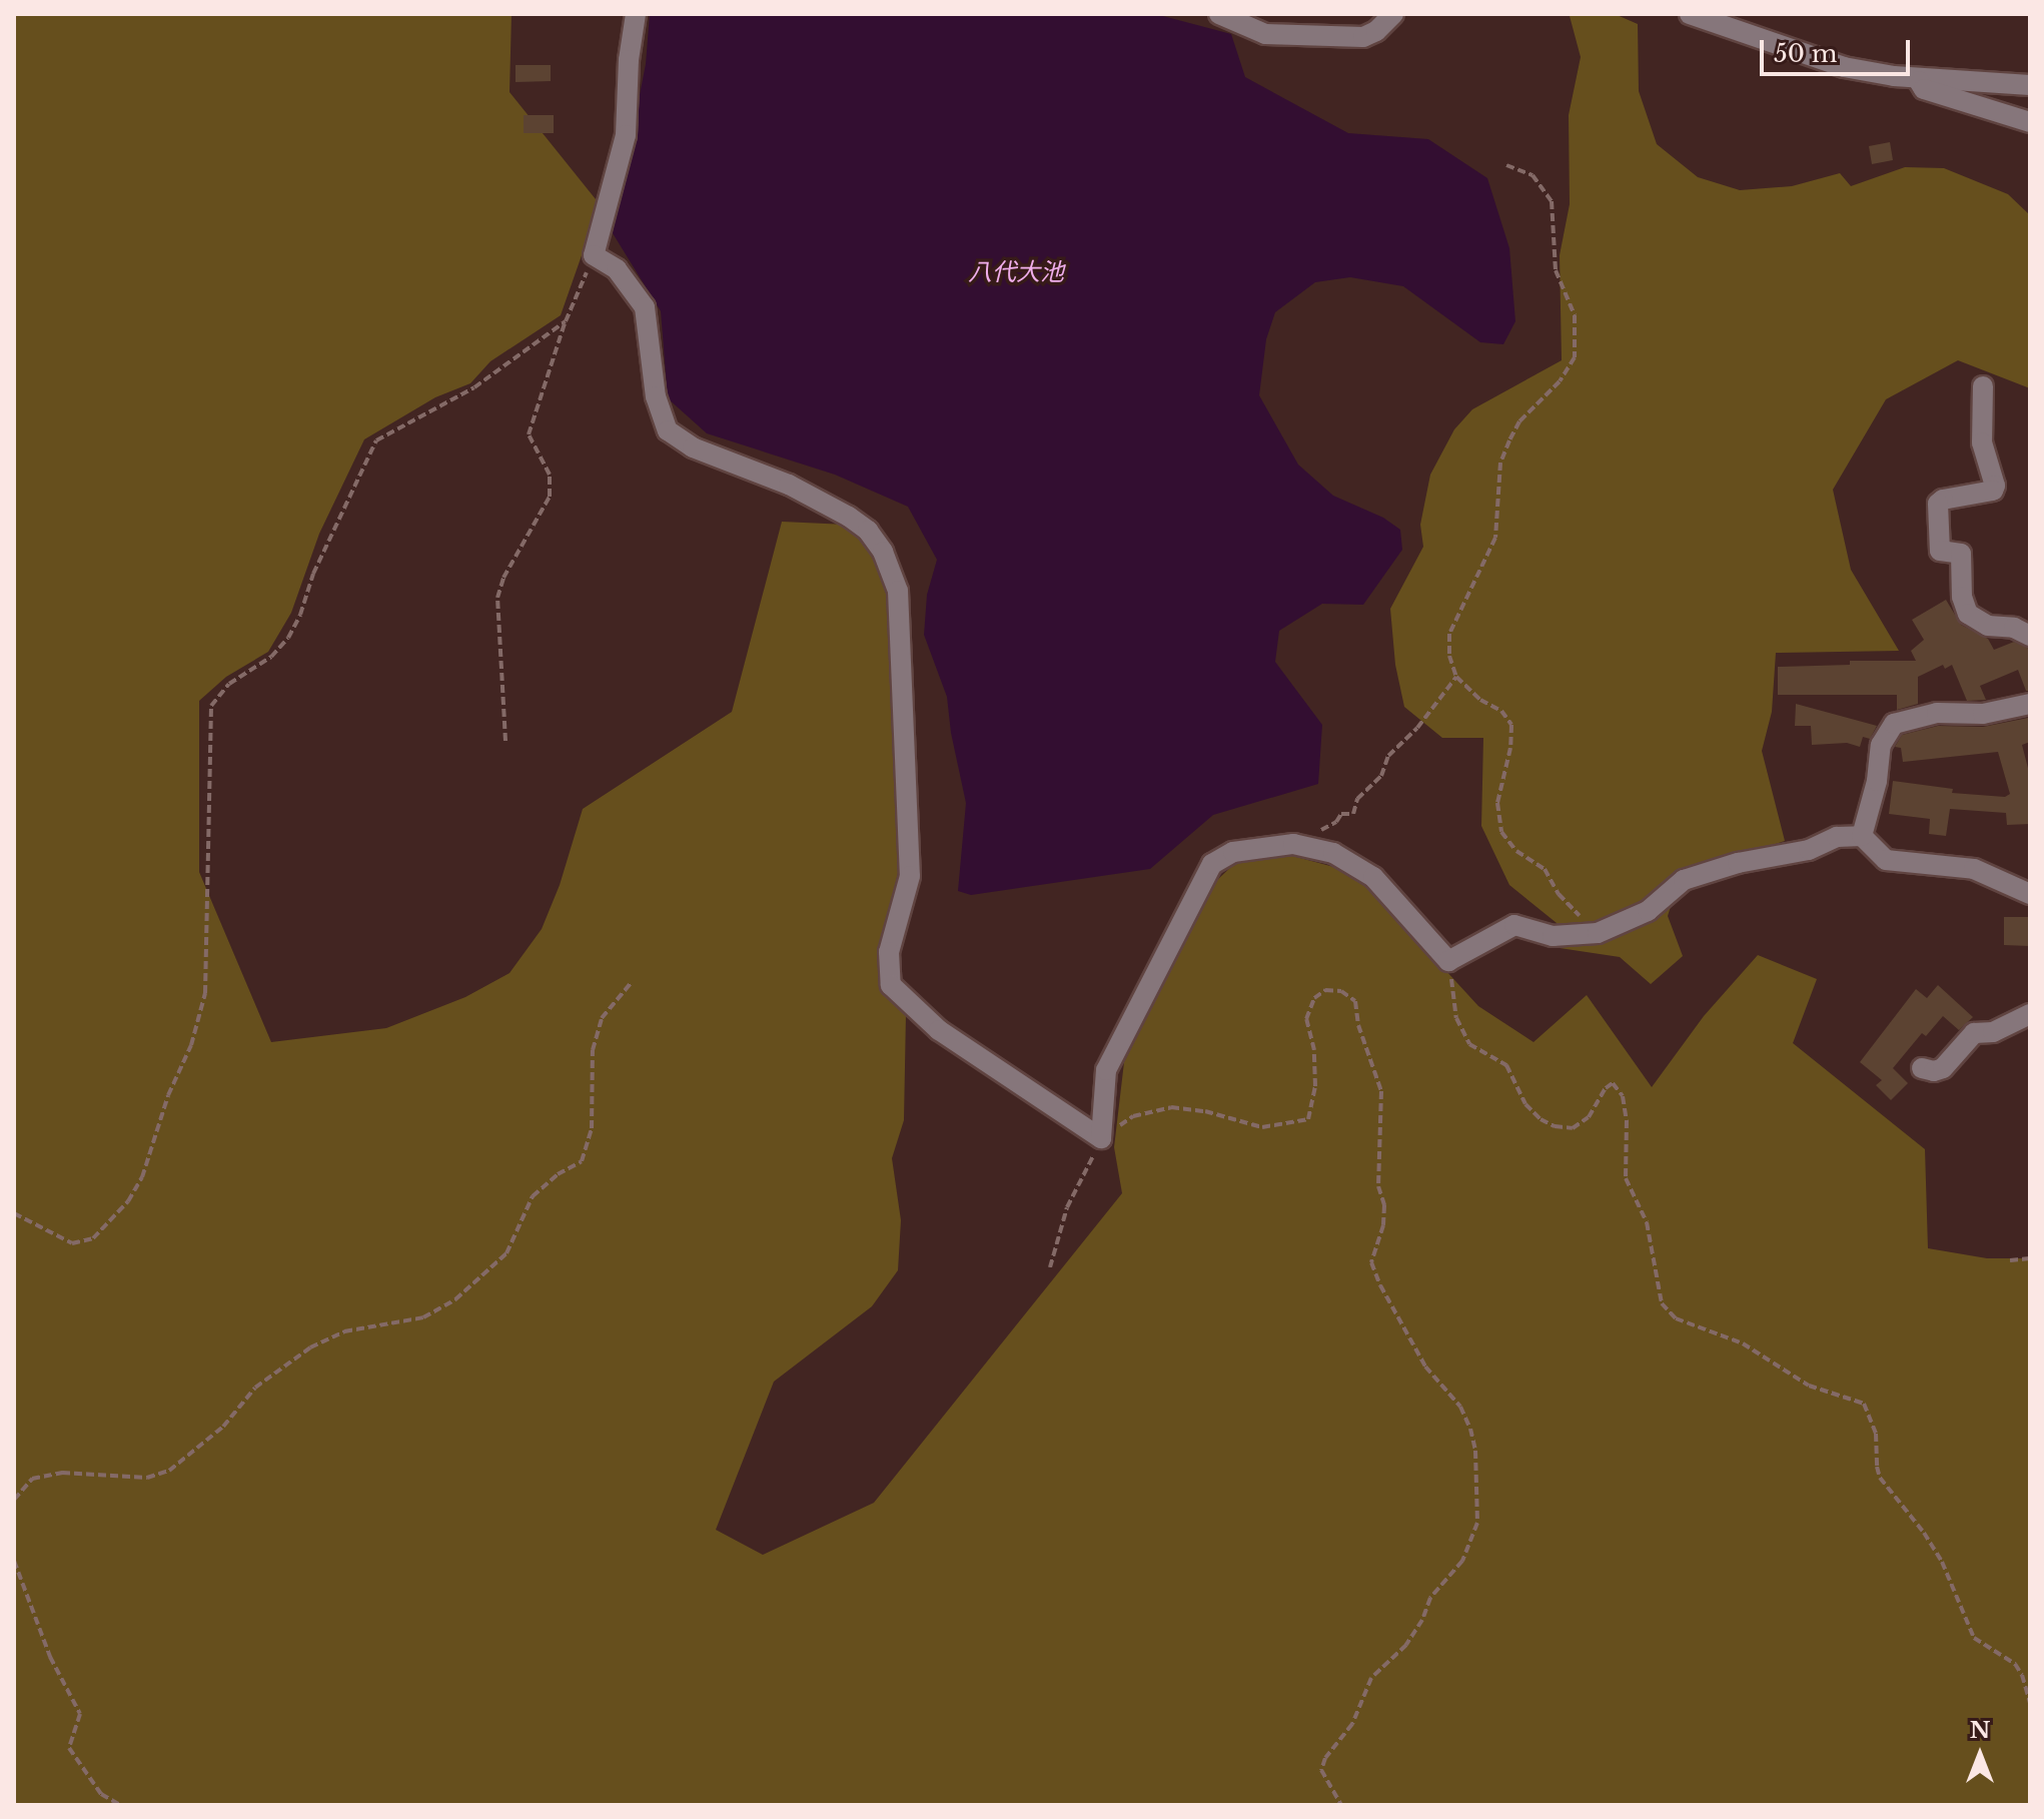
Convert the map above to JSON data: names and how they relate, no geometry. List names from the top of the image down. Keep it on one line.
{"water":["八代大池"],"scale_bar":"50 m","north":"top"}
